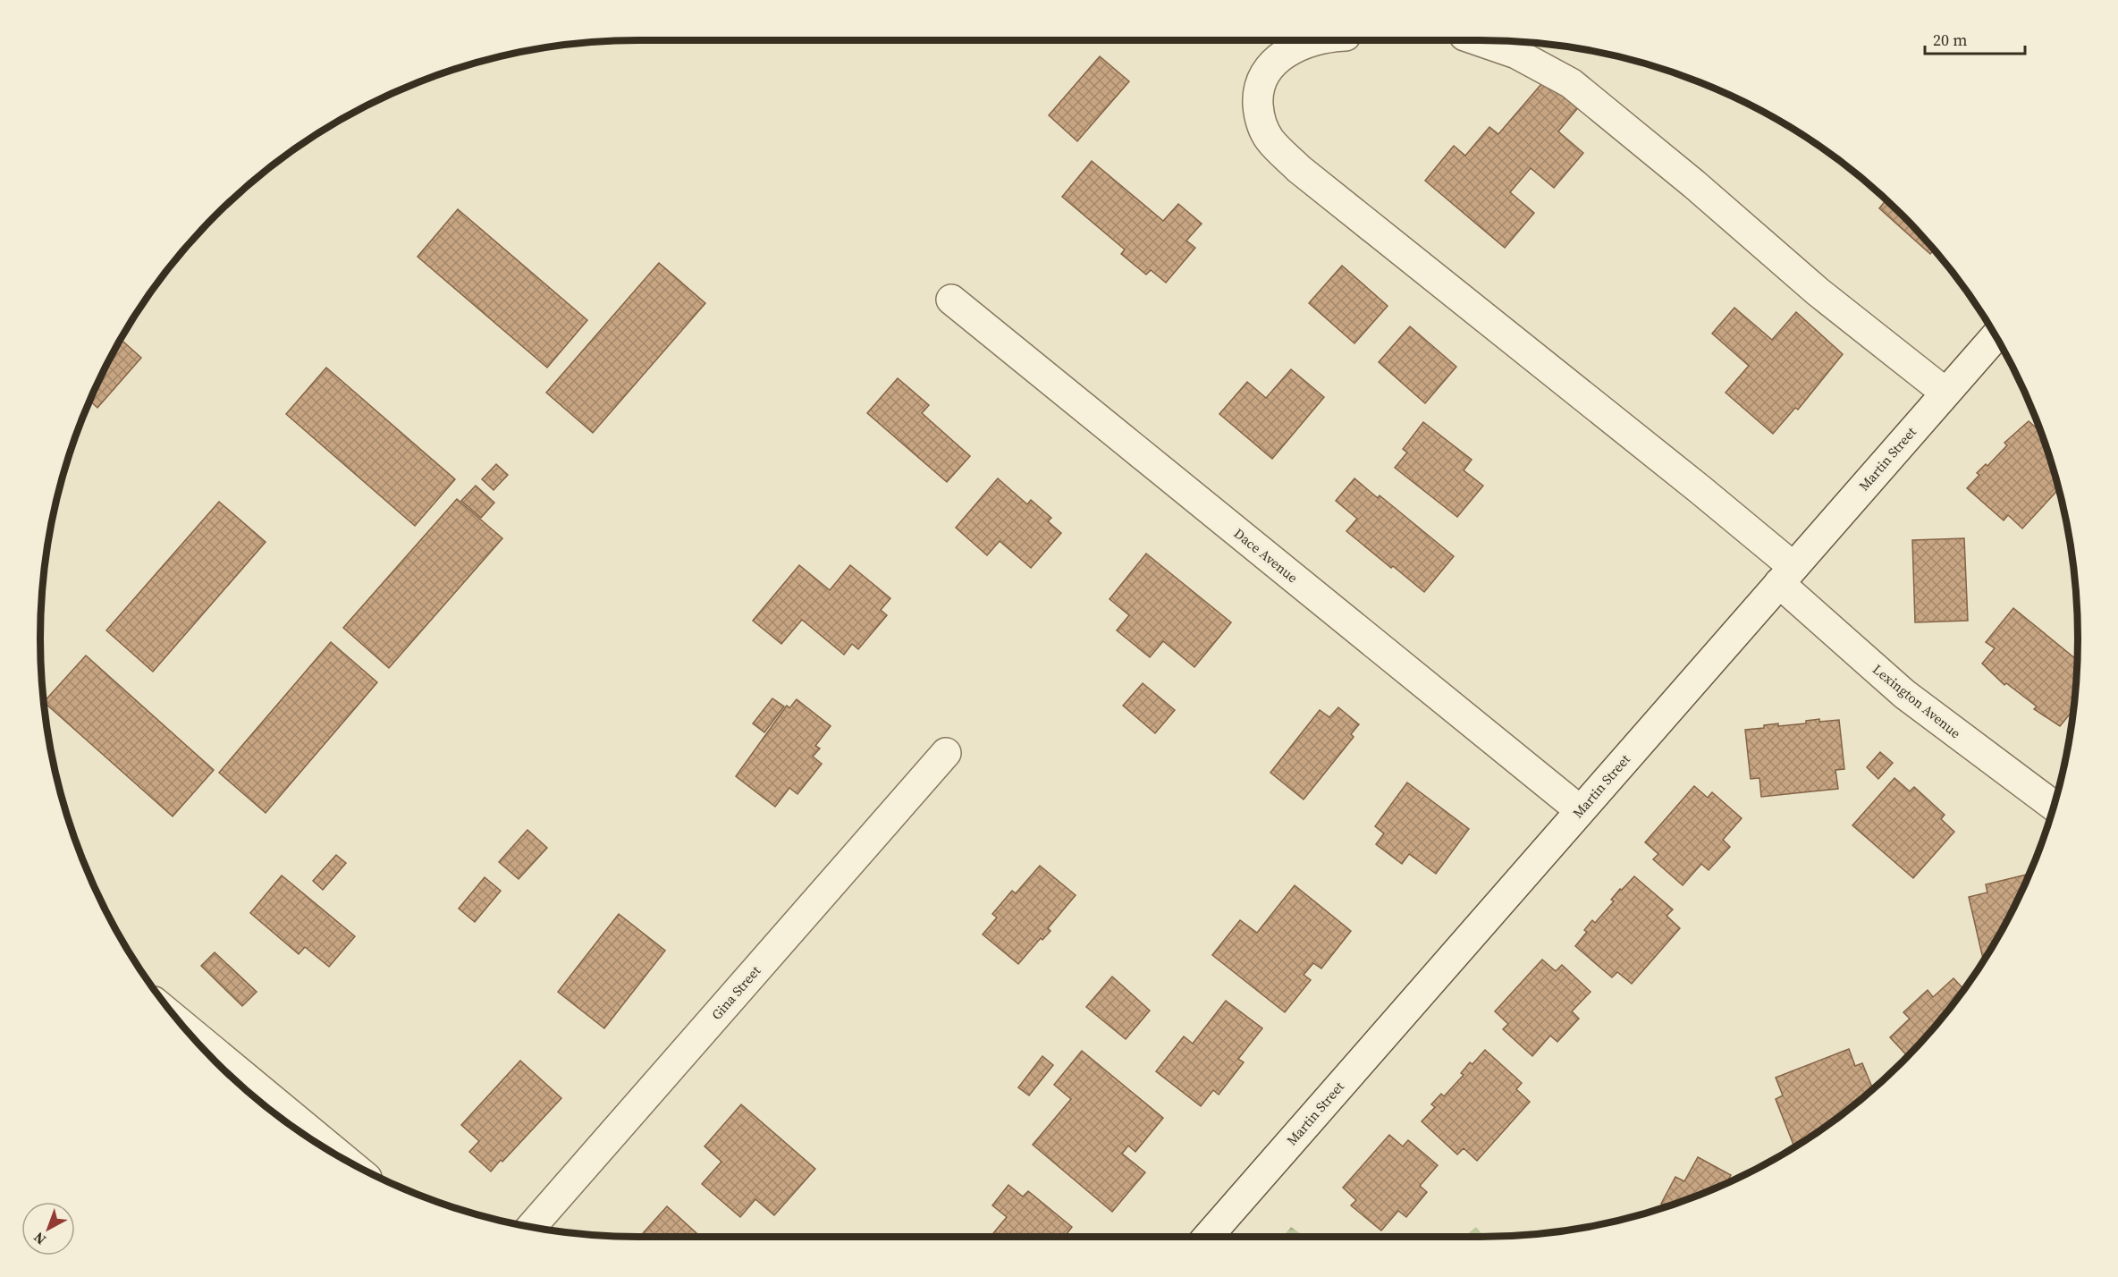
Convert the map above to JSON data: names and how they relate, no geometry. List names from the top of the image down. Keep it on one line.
{"streets":{"street":["Martin Street","Dace Avenue","Lexington Avenue","Gina Street"]},"crossings":[["Martin Street","Dace Avenue"],["Martin Street","Lexington Avenue"]],"scale_bar":"20 m","north":"bottom left"}
